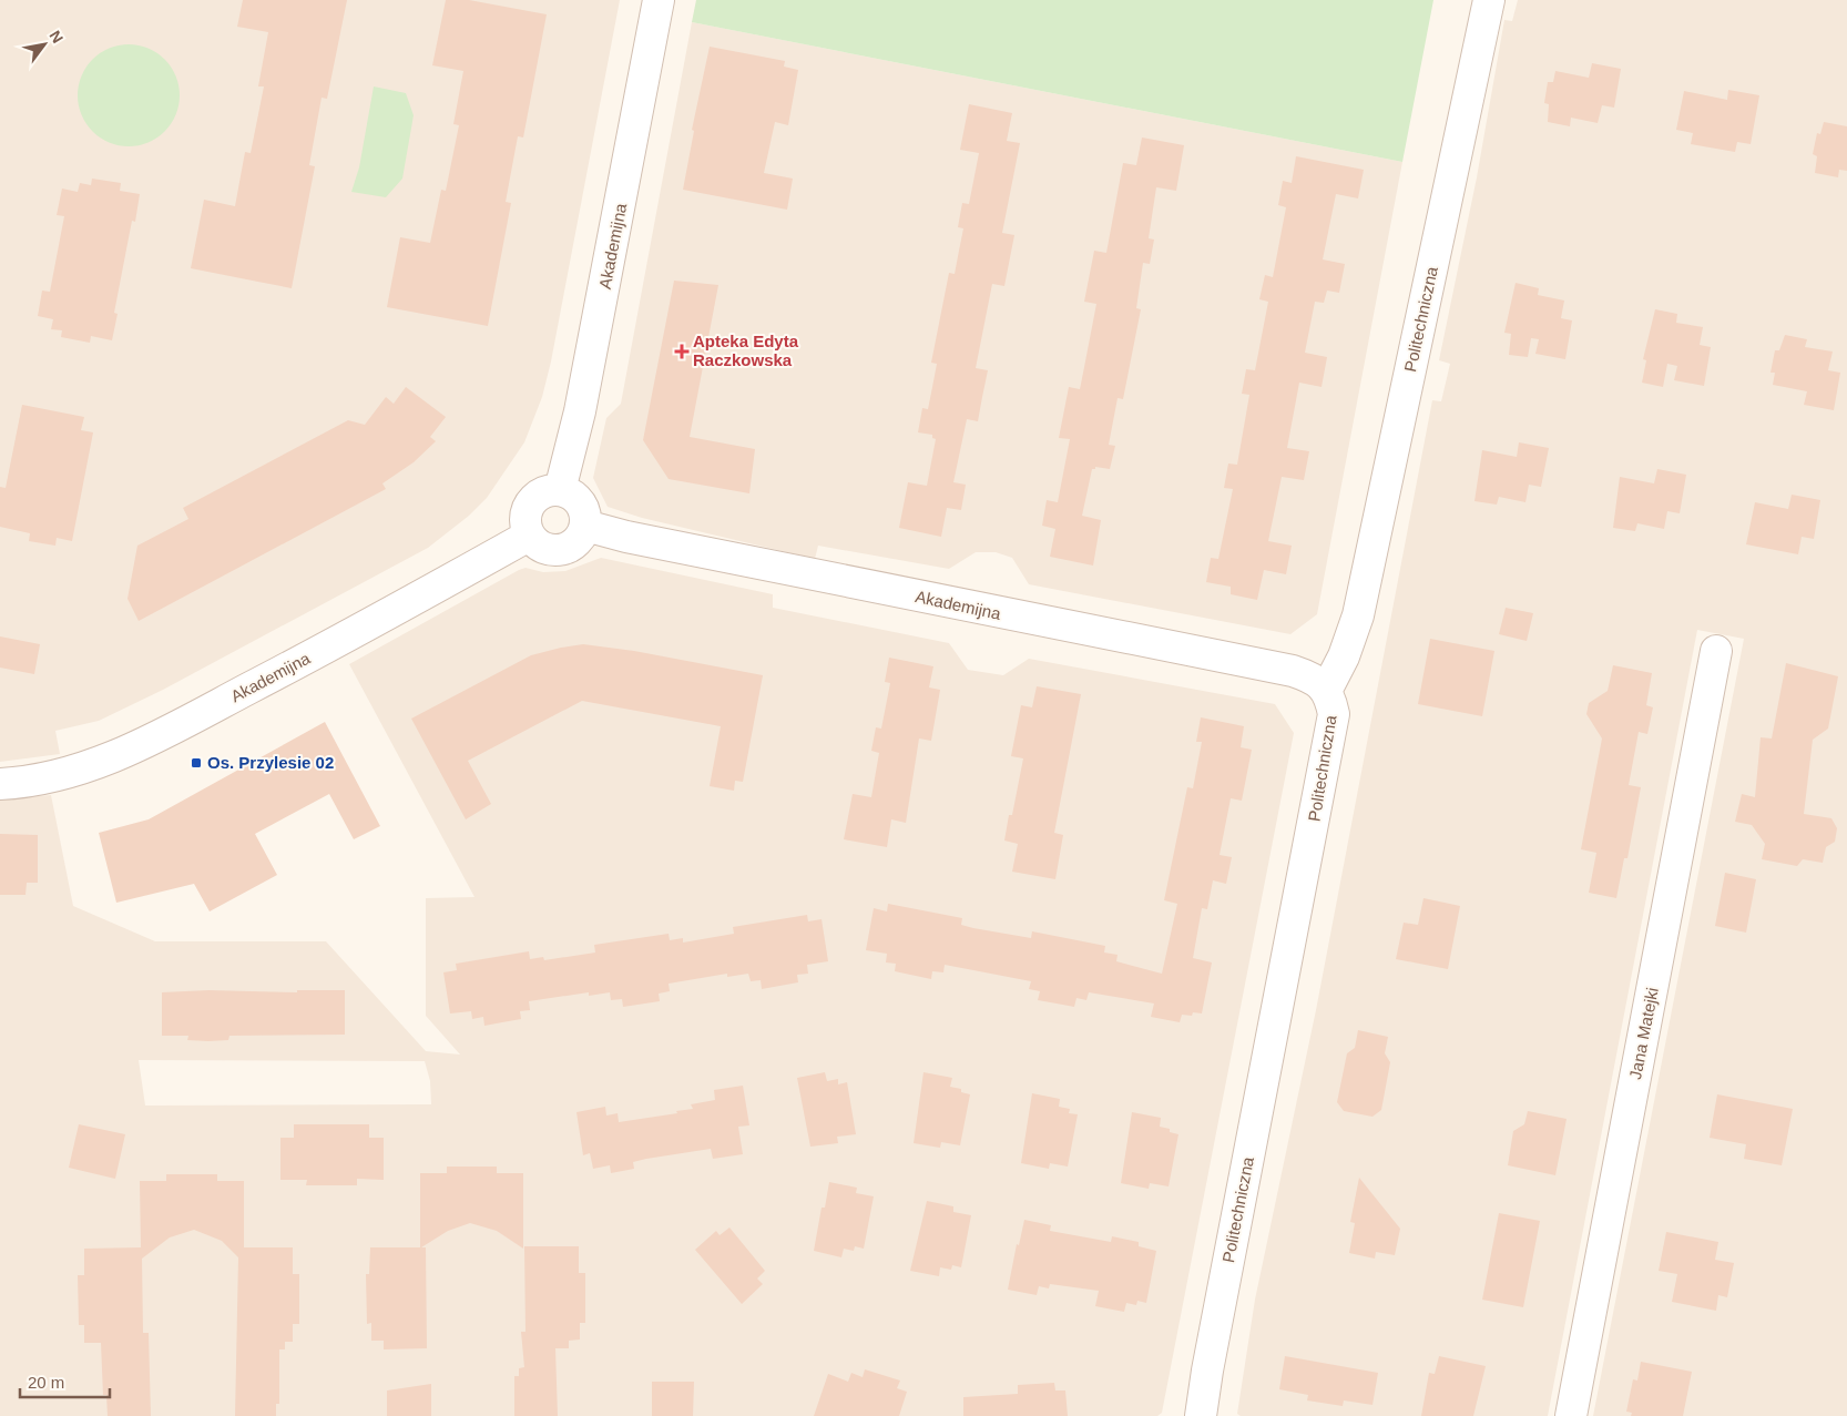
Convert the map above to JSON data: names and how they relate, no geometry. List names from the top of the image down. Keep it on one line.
{"streets":{"street":["Akademijna","Politechniczna","Jana Matejki"]},"crossings":[["Akademijna","Politechniczna"]],"places":{"health":["Apteka Edyta Raczkowska"],"transit":["Os. Przylesie 02"]},"scale_bar":"20 m","north":"top right"}
